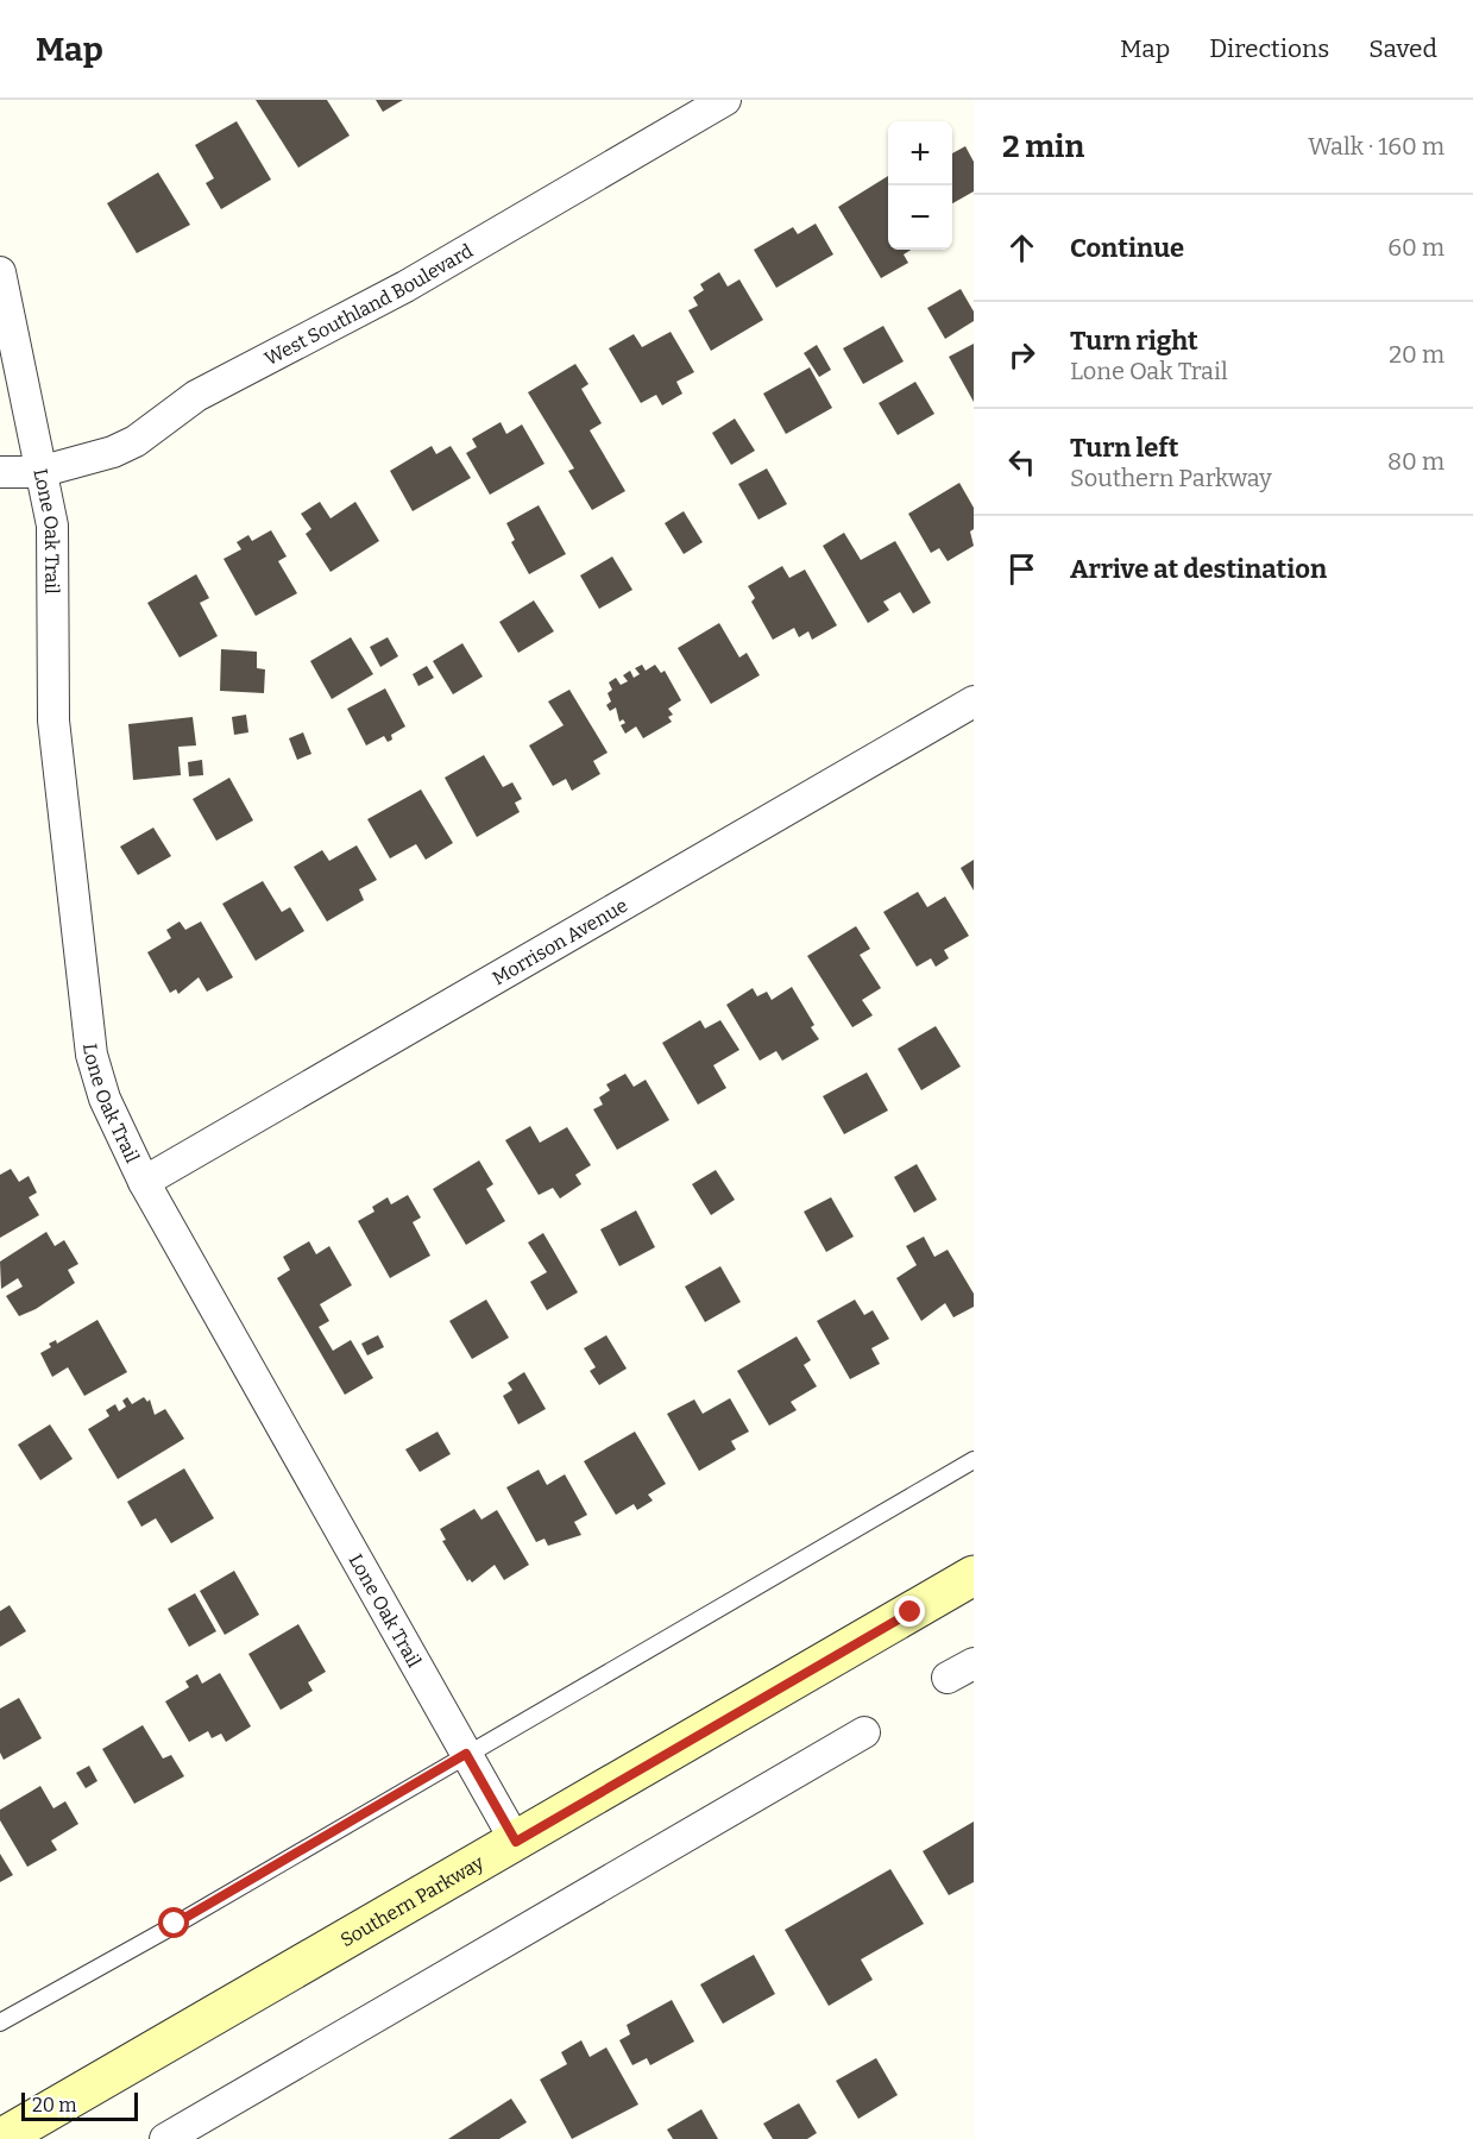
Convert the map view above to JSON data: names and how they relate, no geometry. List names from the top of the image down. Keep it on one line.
{"streets":{"main road":["Southern Parkway"],"street":["West Southland Boulevard","Lone Oak Trail","Morrison Avenue"]},"crossings":[["West Southland Boulevard","Lone Oak Trail"],["Lone Oak Trail","Morrison Avenue"],["Lone Oak Trail","Southern Parkway"]],"scale_bar":"20 m","page":{"header":"Map","nav":["Map","Directions","Saved"],"heading":["2 min","Walk · 160 m"],"map_buttons":["+","−"],"list":[["Continue","60 m"],["Turn right","Lone Oak Trail","20 m"],["Turn left","Southern Parkway","80 m"],"Arrive at destination"],"scale":"20 m"}}
